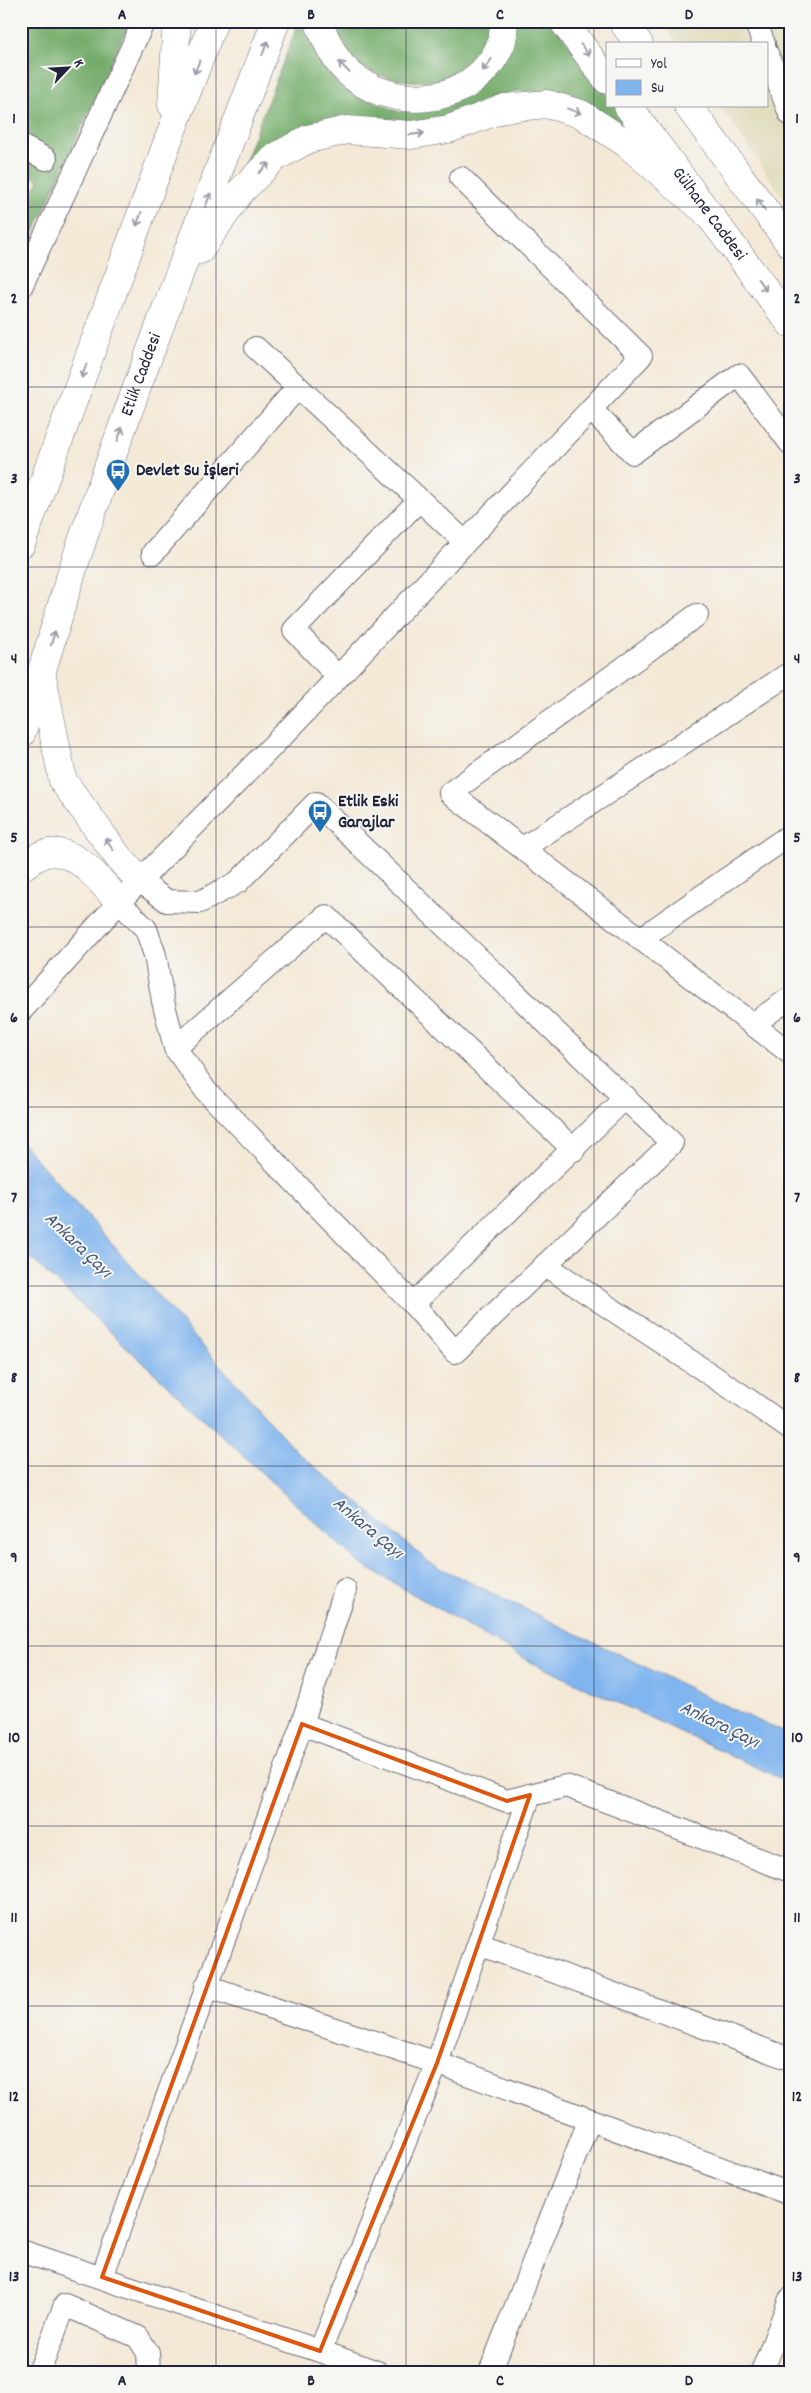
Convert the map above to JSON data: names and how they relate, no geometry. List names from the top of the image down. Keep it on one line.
{"streets":{"main road":["Gülhane Caddesi","Etlik Caddesi"]},"water":["Ankara Çayı"],"places":{"bus stop":["Devlet Su İşleri","Etlik Eski Garajlar"]},"legend":["Yol","Su"],"north":"top right","grid":{"columns":["A","B","C","D"],"rows":["1","2","3","4","5","6","7","8","9","10","11","12","13"]}}
